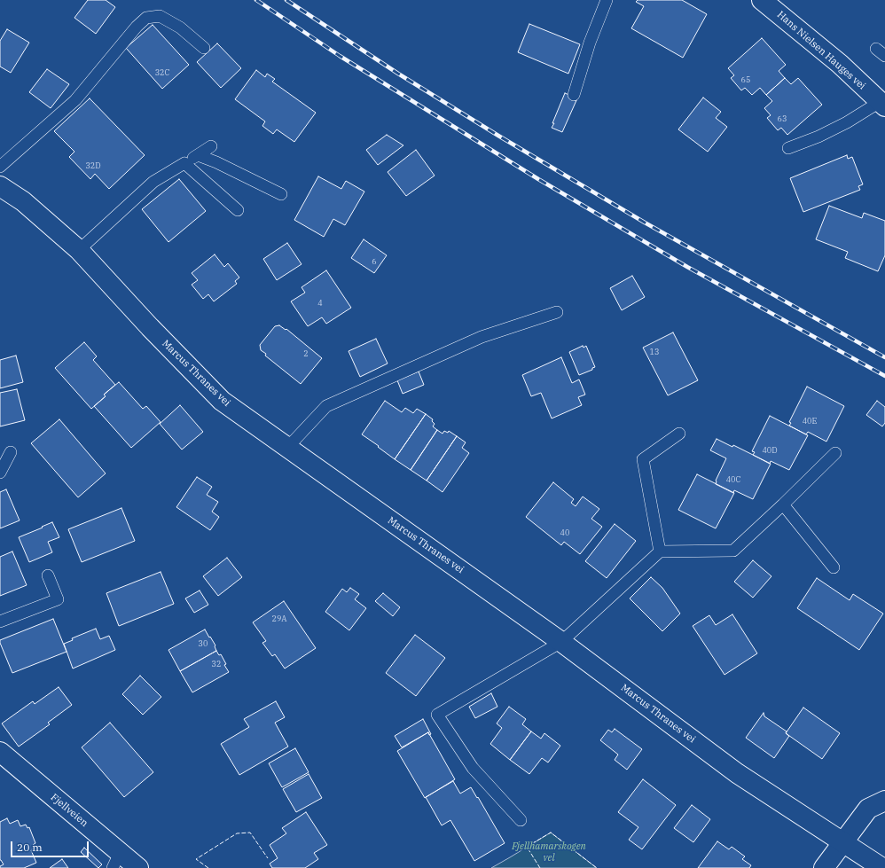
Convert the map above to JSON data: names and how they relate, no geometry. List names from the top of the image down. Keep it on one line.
{"streets":{"main road":["Hans Nielsen Hauges vei","Marcus Thranes vei","Fjellveien"]},"parks":["Fjellhamarskogen vel"],"house_numbers":["32C","65","63","32D","6","4","13","2","40E","40D","40C","40","29A","30","32"],"scale_bar":"20 m"}
